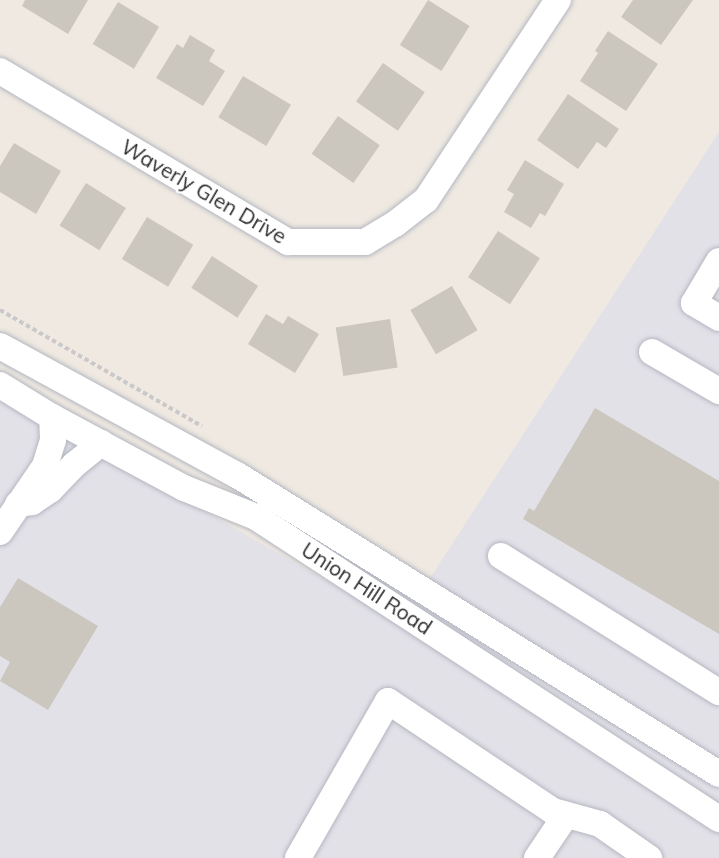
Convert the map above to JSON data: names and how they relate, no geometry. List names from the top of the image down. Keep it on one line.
{"streets":{"street":["Waverly Glen Drive","Union Hill Road"]}}
